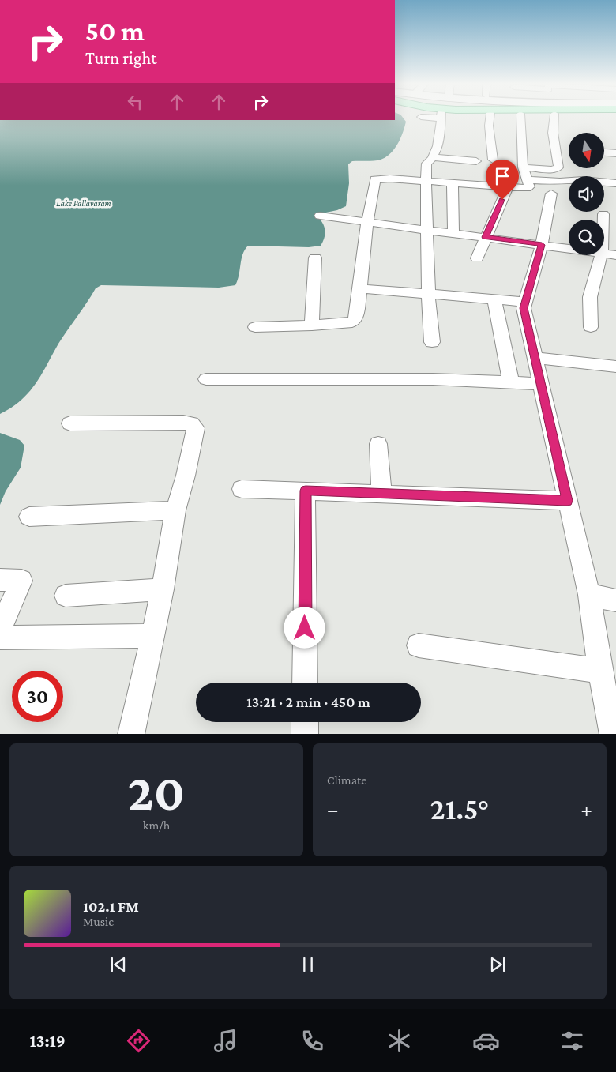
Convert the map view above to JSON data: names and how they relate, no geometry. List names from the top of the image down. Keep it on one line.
{"water":["Lake Pallavaram"],"north":"bottom","page":{"turn":["50 m","Turn right"],"limit":"30","trip":"13:21 · 2 min · 450 m","tile":[["20","km/h"],"Climate"],"heat":["−","21.5°","+"],"song":["102.1 FM","Music"],"tabs":"13:19"}}
